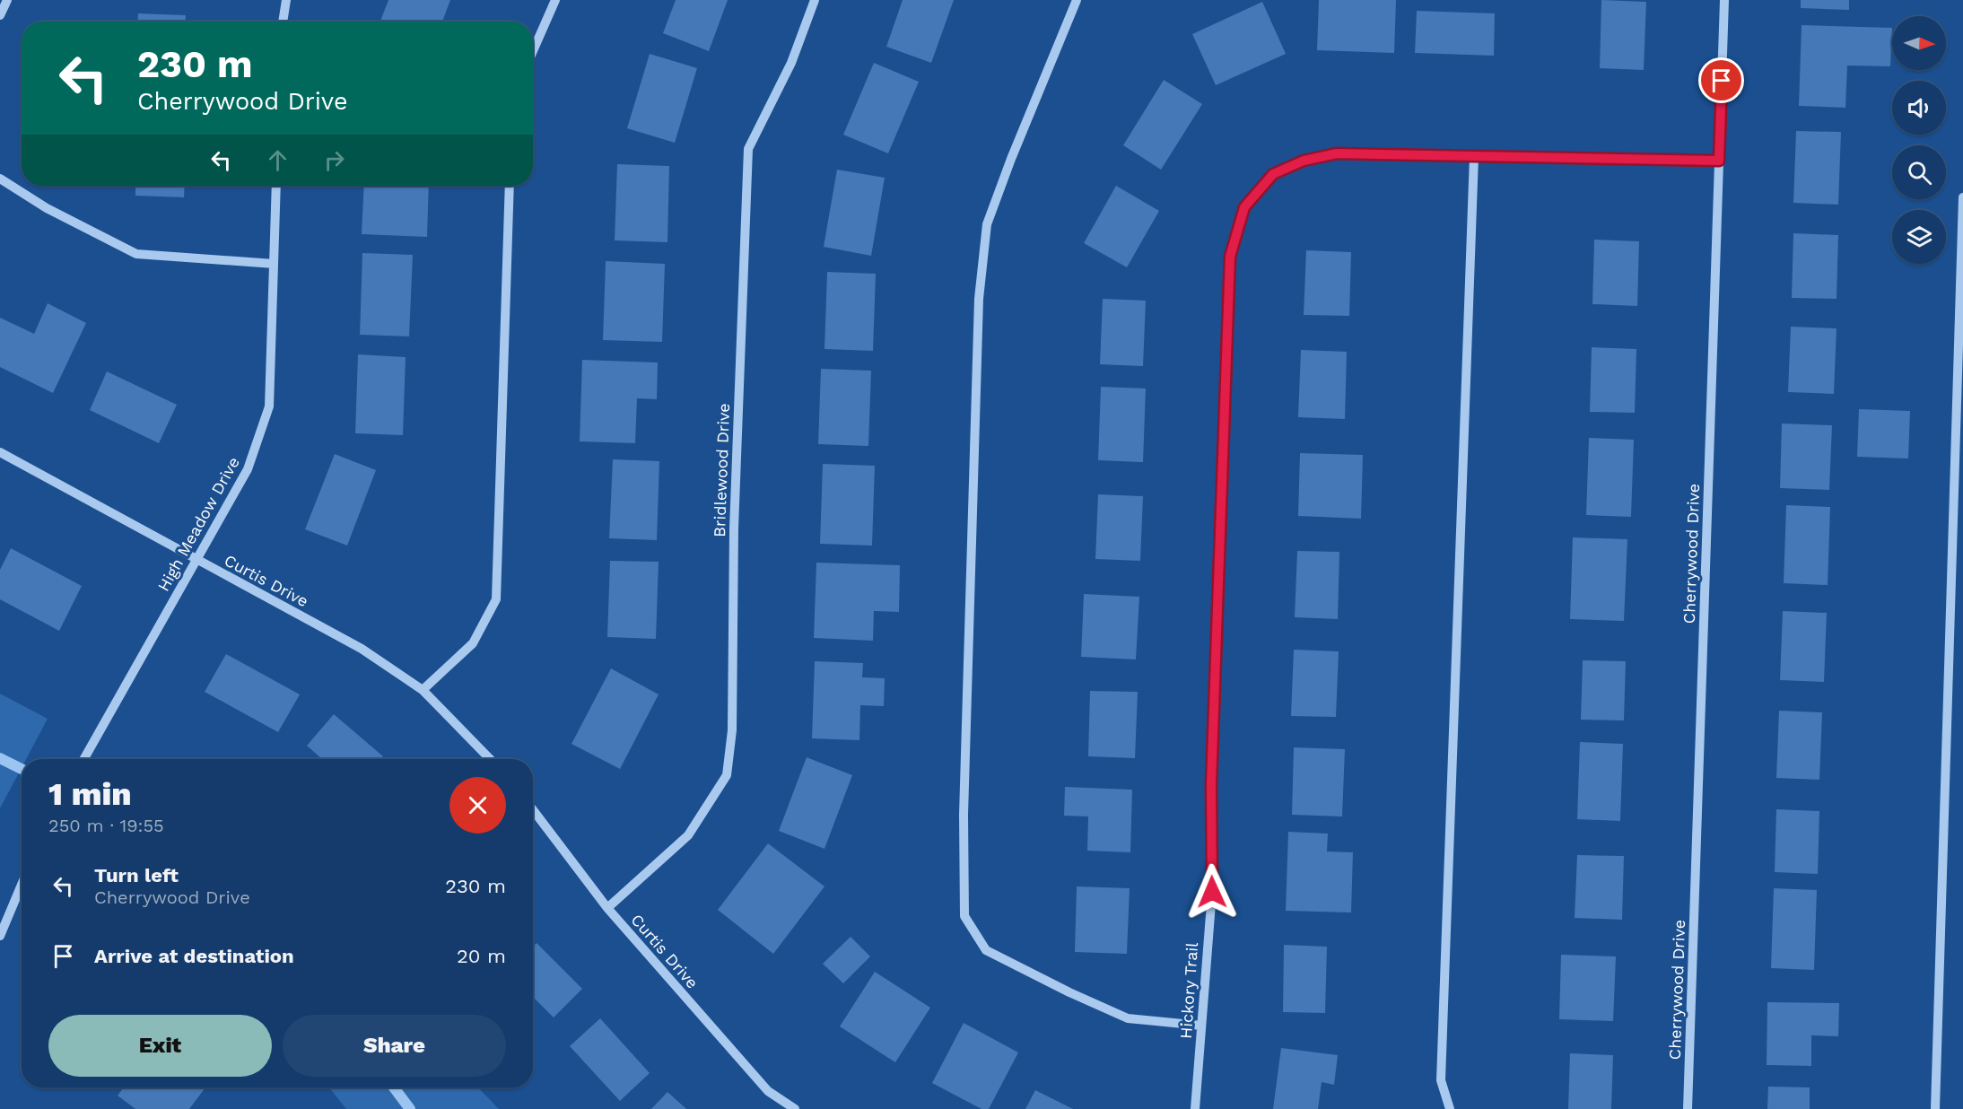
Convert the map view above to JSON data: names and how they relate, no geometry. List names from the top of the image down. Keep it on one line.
{"streets":{"street":["Bridlewood Drive","High Meadow Drive","Cherrywood Drive","Curtis Drive","Hickory Trail"]},"crossings":[["Bridlewood Drive","Curtis Drive"],["High Meadow Drive","Curtis Drive"],["Cherrywood Drive","Hickory Trail"]],"north":"right","page":{"turn":["230 m","Cherrywood Drive"],"heading":["1 min","250 m · 19:55"],"list":[{"name":"Turn left","note":"Cherrywood Drive","value":"230 m"},{"name":"Arrive at destination","value":"20 m"}],"buttons":["Exit","Share"]}}
